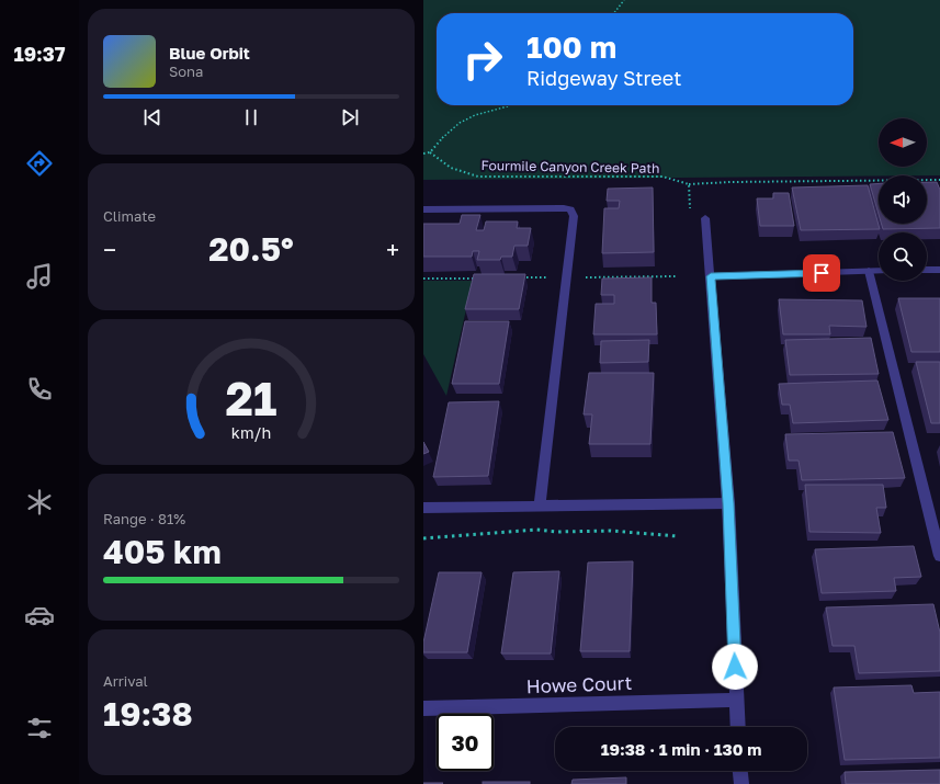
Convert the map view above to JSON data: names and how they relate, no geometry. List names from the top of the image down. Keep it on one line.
{"streets":{"street":["Howe Court"],"path":["Fourmile Canyon Creek Path"]},"north":"left","page":{"tabs":"19:37","turn":["100 m","Ridgeway Street"],"song":["Blue Orbit","Sona"],"tile":["Climate",["Range · 81%","405 km"],["Arrival","19:38"]],"heat":["−","20.5°","+"],"limit":"30","trip":"19:38 · 1 min · 130 m","gauge":["21","km/h"]}}
